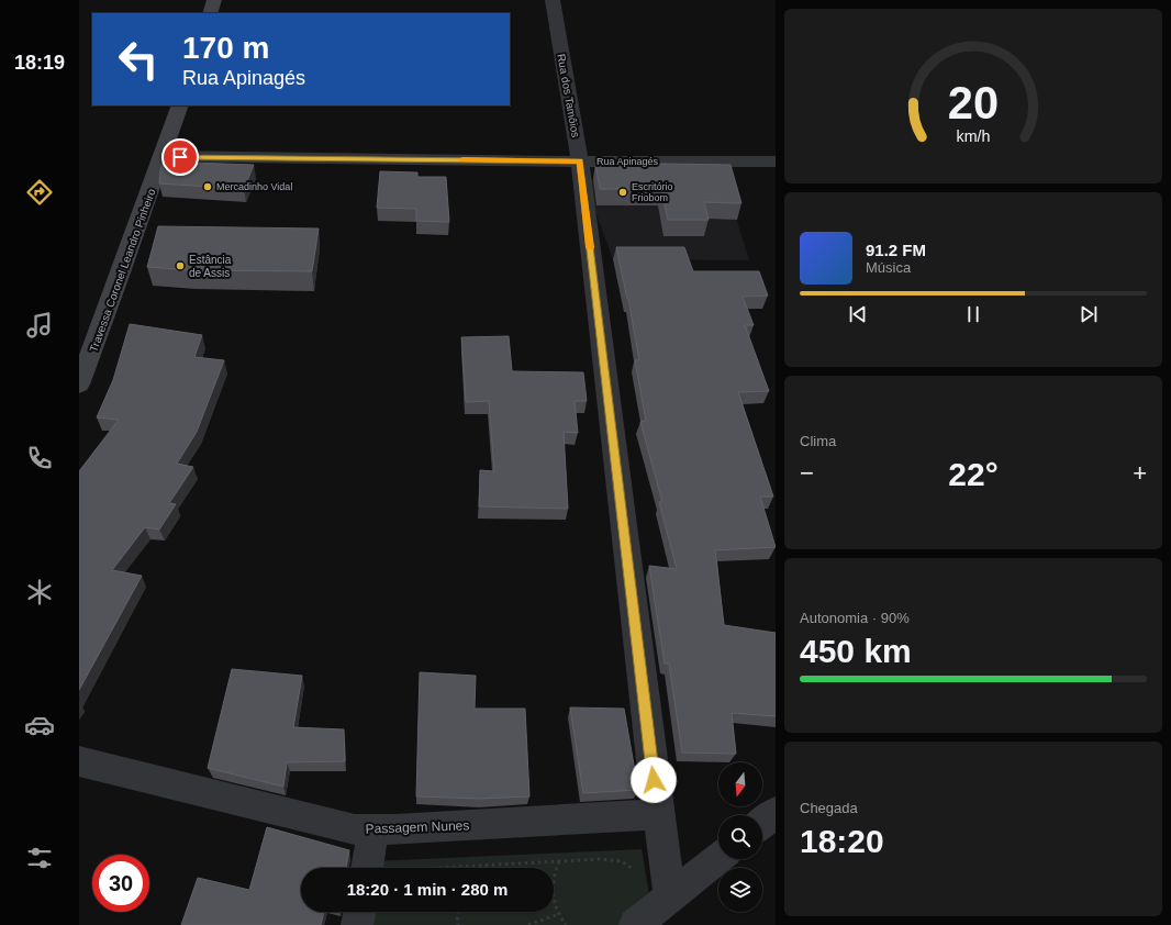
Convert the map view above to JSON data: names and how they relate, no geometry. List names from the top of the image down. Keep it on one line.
{"streets":{"street":["Rua dos Tamôios","Rua Apinagés","Travessa Coronel Leandro Pinheiro","Passagem Nunes"]},"crossings":[["Rua dos Tamôios","Rua Apinagés"],["Rua dos Tamôios","Passagem Nunes"],["Rua Apinagés","Travessa Coronel Leandro Pinheiro"]],"places":["Mercadinho Vidal","Escritório Friobom","Estância de Assis"],"north":"bottom","page":{"tabs":"18:19","turn":["170 m","Rua Apinagés"],"song":["91.2 FM","Música"],"tile":["Clima",["Autonomia · 90%","450 km"],["Chegada","18:20"]],"heat":["−","22°","+"],"limit":"30","trip":"18:20 · 1 min · 280 m","gauge":["20","km/h"]}}
